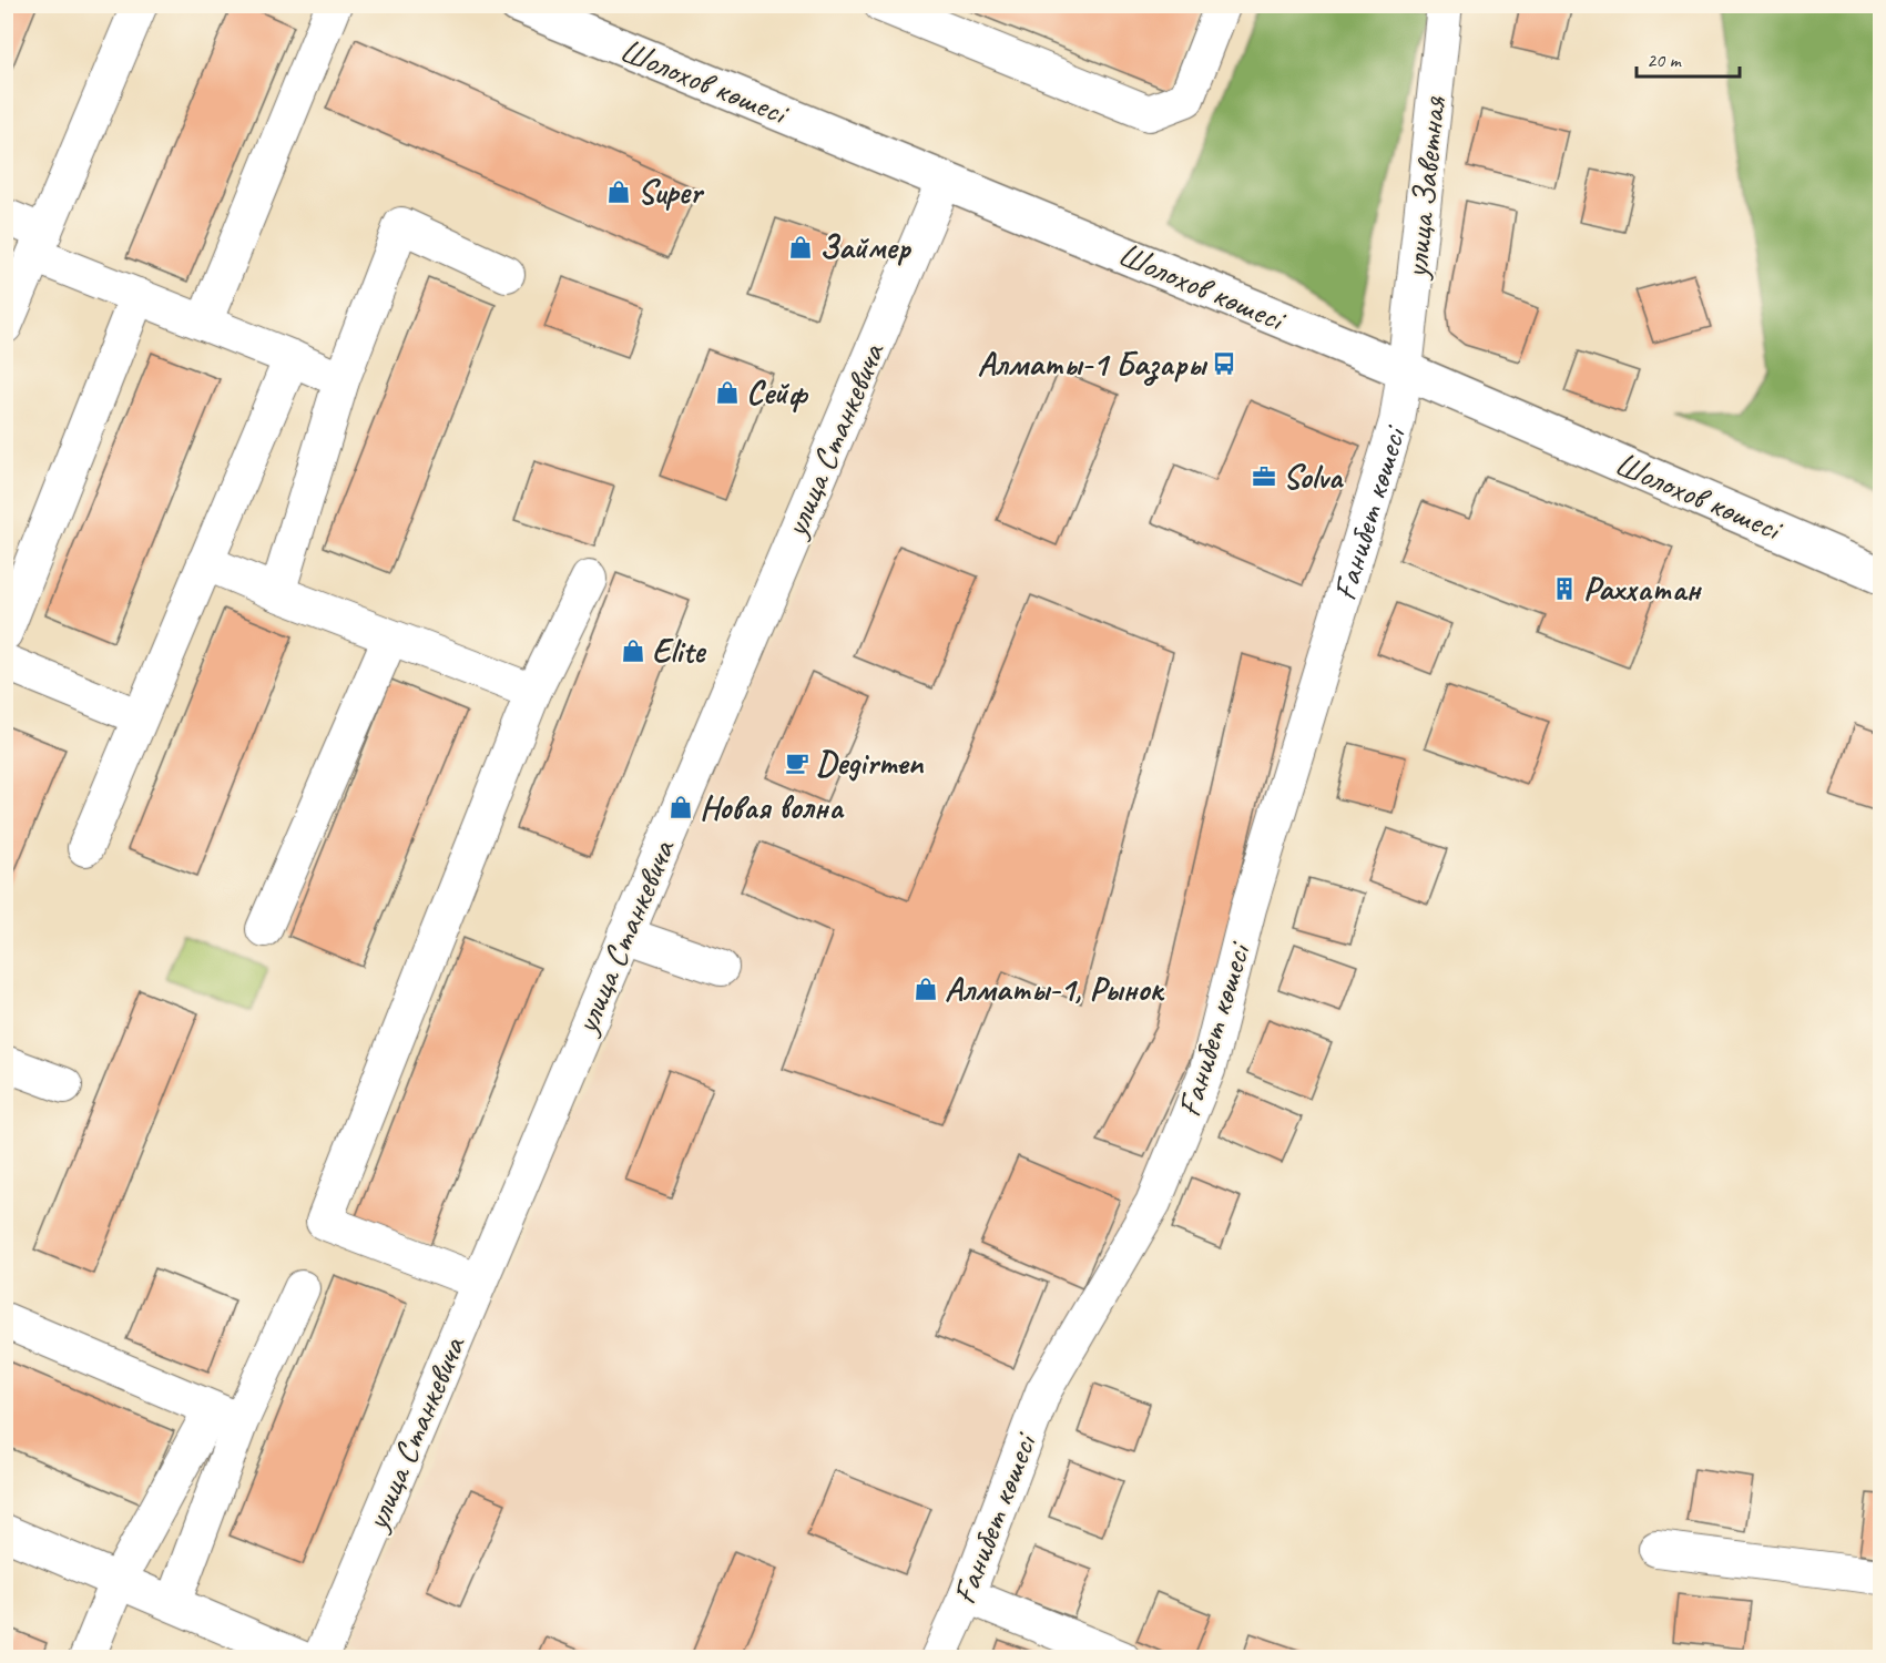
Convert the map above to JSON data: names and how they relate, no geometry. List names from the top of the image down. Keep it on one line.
{"streets":{"main road":["Шолохов көшесі"],"street":["улица Заветная","улица Станкевича","Ғанибет көшесі"]},"crossings":[["Шолохов көшесі","улица Заветная"],["Шолохов көшесі","улица Станкевича"],["Шолохов көшесі","Ғанибет көшесі"],["улица Заветная","Ғанибет көшесі"]],"places":{"shop":["Super","Займер","Сейф","Elite","Новая волна","Алматы-1, Рынок"],"bus stop":["Алматы-1 Базары"],"office":["Solva"],"building":["Раххатан"],"cafe":["Degirmen"]},"scale_bar":"20 m"}
